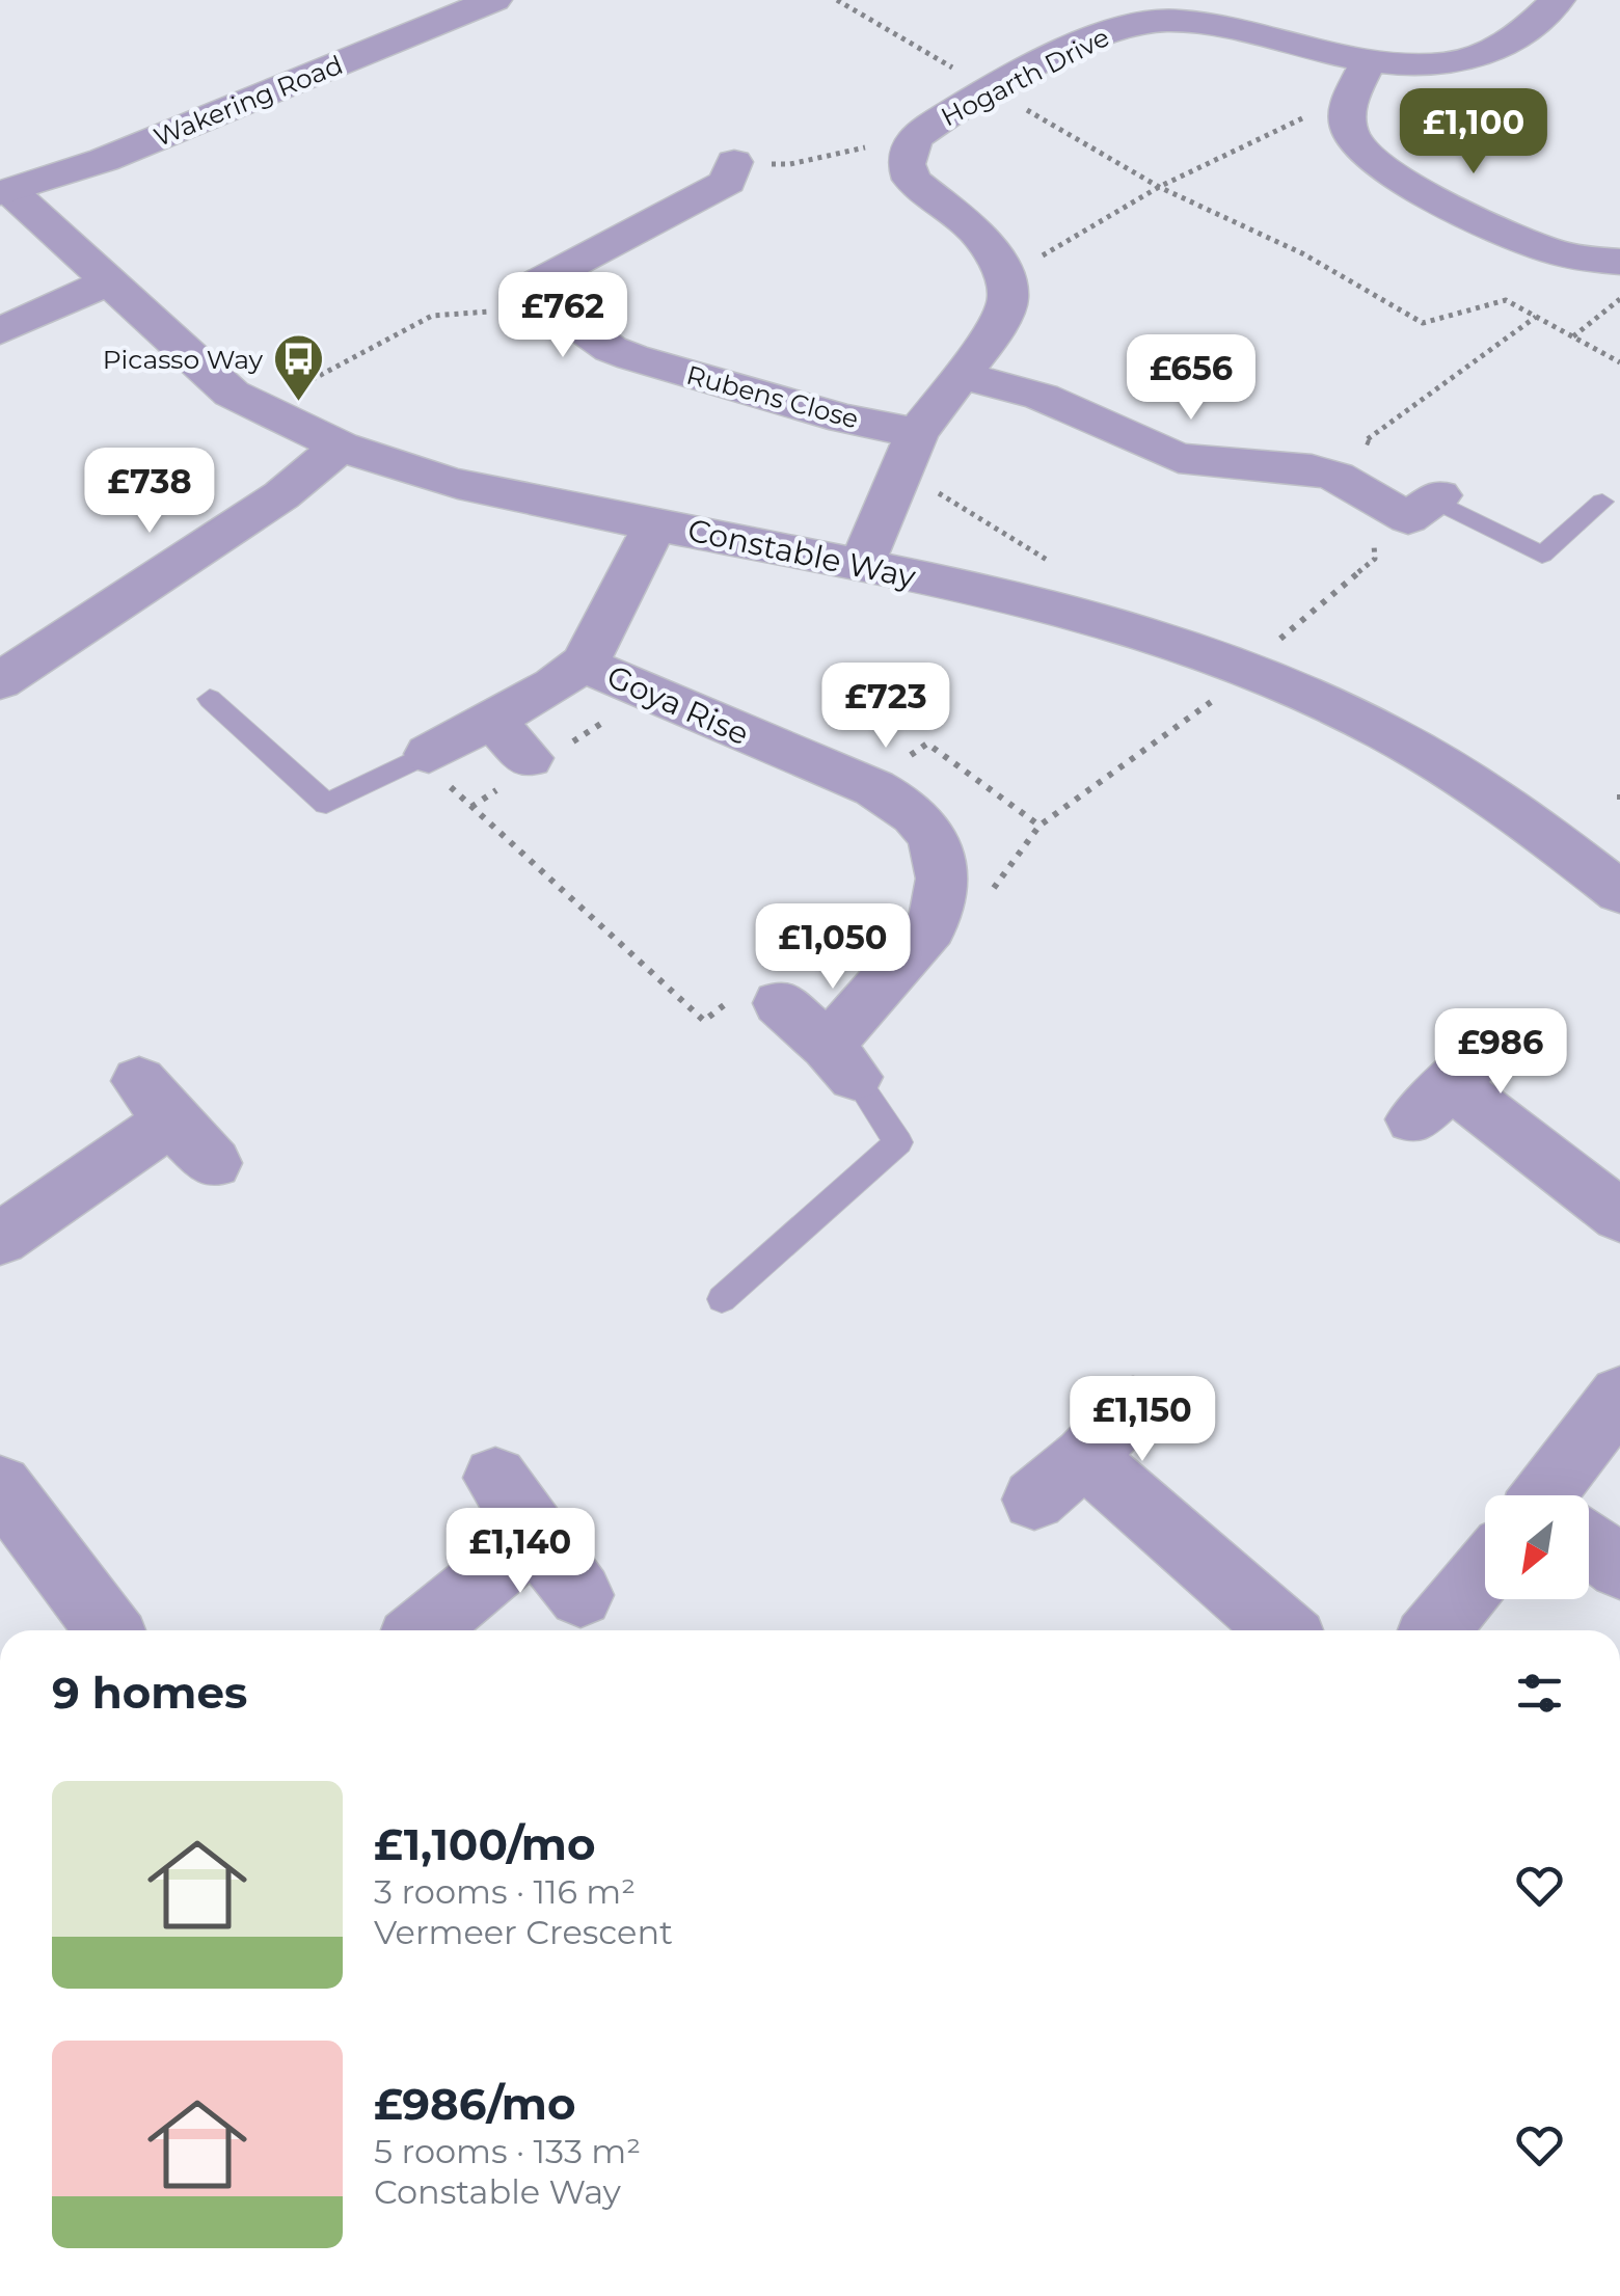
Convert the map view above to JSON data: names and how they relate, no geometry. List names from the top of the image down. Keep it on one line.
{"streets":{"street":["Hogarth Drive","Wakering Road","Rubens Close","Constable Way","Goya Rise"]},"crossings":[["Wakering Road","Constable Way"],["Constable Way","Goya Rise"]],"places":{"bus stop":["Picasso Way"]},"north":"bottom left","page":{"price":["£1,100","£762","£656","£738","£723","£1,050","£986","£1,150","£1,140"],"heading":"9 homes","list":[{"name":"£1,100/mo","note":"3 rooms · 116 m² · Vermeer Crescent"},{"name":"£986/mo","note":"5 rooms · 133 m² · Constable Way"}]}}
